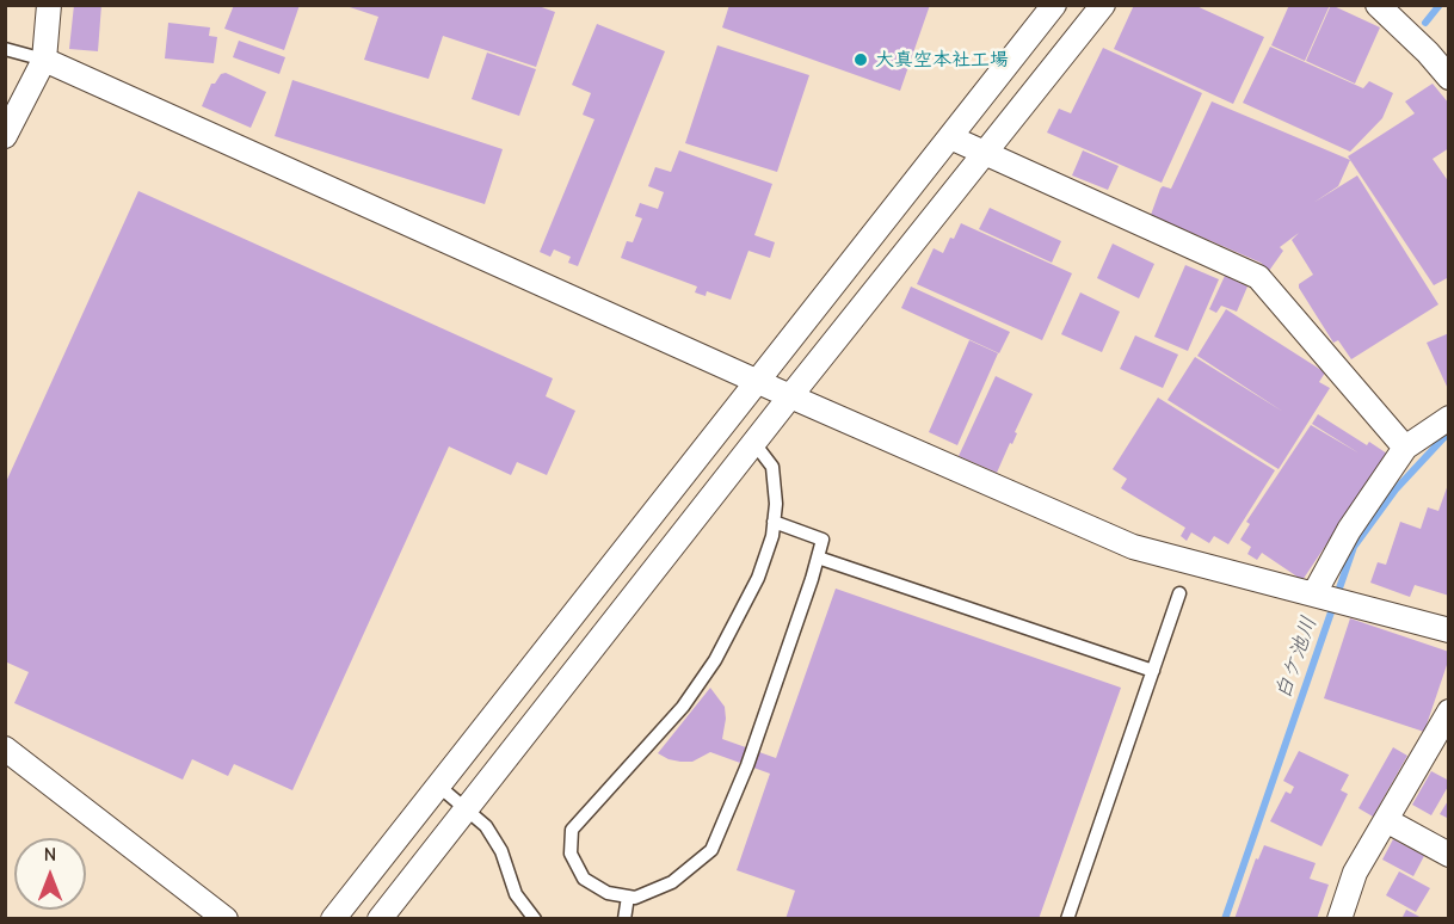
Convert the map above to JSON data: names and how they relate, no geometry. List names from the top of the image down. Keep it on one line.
{"water":["白ケ池川"],"places":["大真空本社工場"],"north":"top"}
